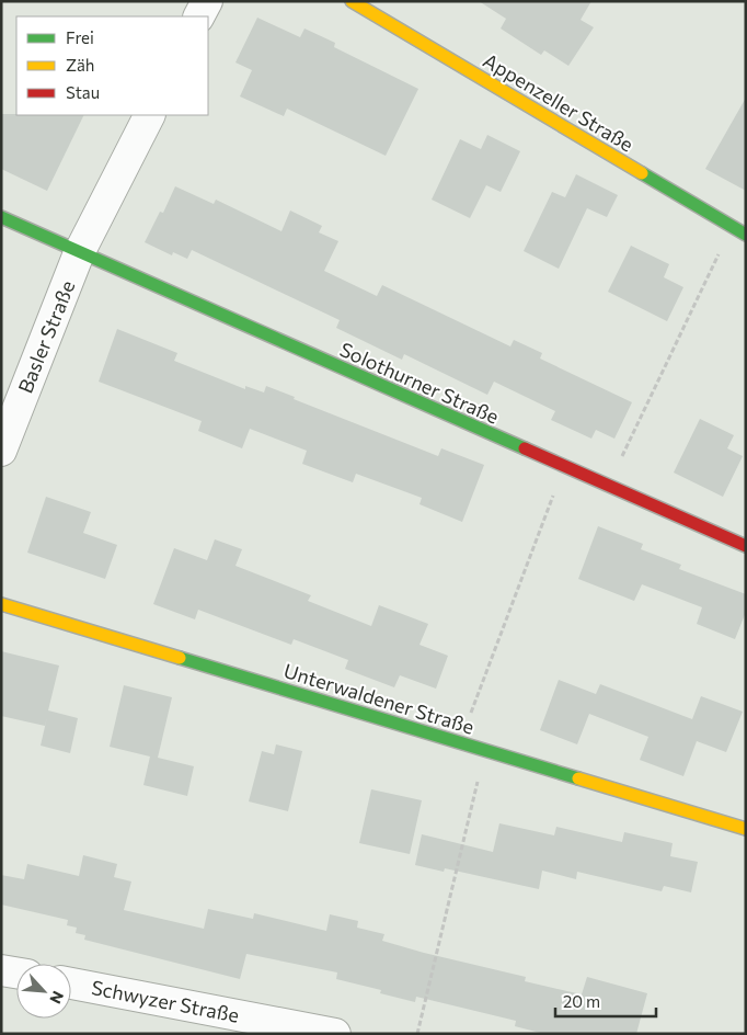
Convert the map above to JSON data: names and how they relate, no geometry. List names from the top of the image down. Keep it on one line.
{"streets":{"street":["Appenzeller Straße","Basler Straße","Solothurner Straße","Unterwaldener Straße","Schwyzer Straße"]},"crossings":[["Basler Straße","Solothurner Straße"]],"legend":["Frei","Zäh","Stau"],"scale_bar":"20 m","north":"bottom right"}
